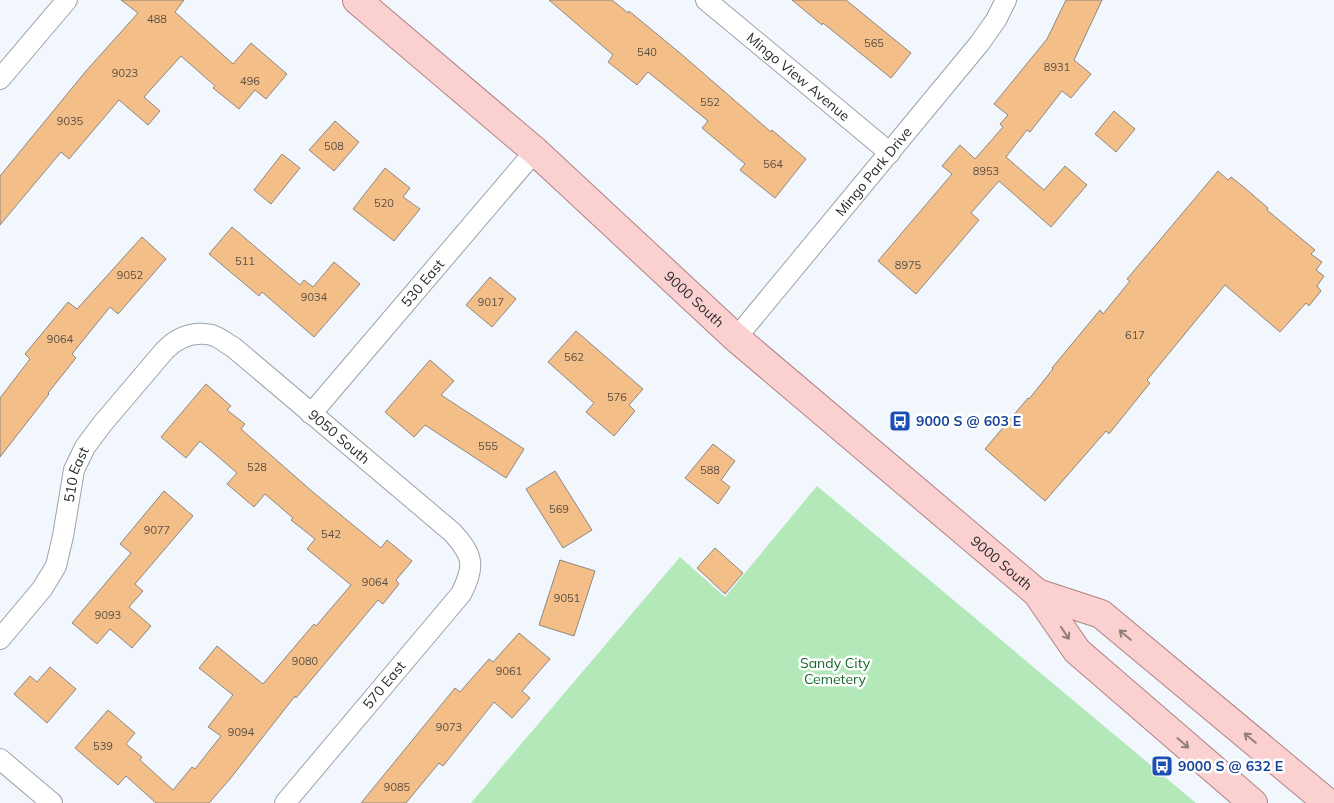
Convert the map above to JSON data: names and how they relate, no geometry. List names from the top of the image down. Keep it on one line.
{"streets":{"main road":["9000 South"],"street":["Mingo View Avenue","Mingo Park Drive","530 East","9050 South","510 East","570 East"]},"crossings":[["Mingo View Avenue","Mingo Park Drive"],["Mingo Park Drive","9000 South"],["530 East","9000 South"],["530 East","9050 South"],["9050 South","510 East"],["9050 South","570 East"]],"parks":["Sandy City Cemetery"],"places":{"bus stop":["9000 S @ 603 E","9000 S @ 632 E"]},"house_numbers":["488","565","540","8931","9023","496","552","9035","508","564","8953","520","511","8975","9052","9034","9017","617","9064","562","576","555","528","588","569","9077","542","9064","9051","9093","9080","9061","9073","9094","539","9085"]}
